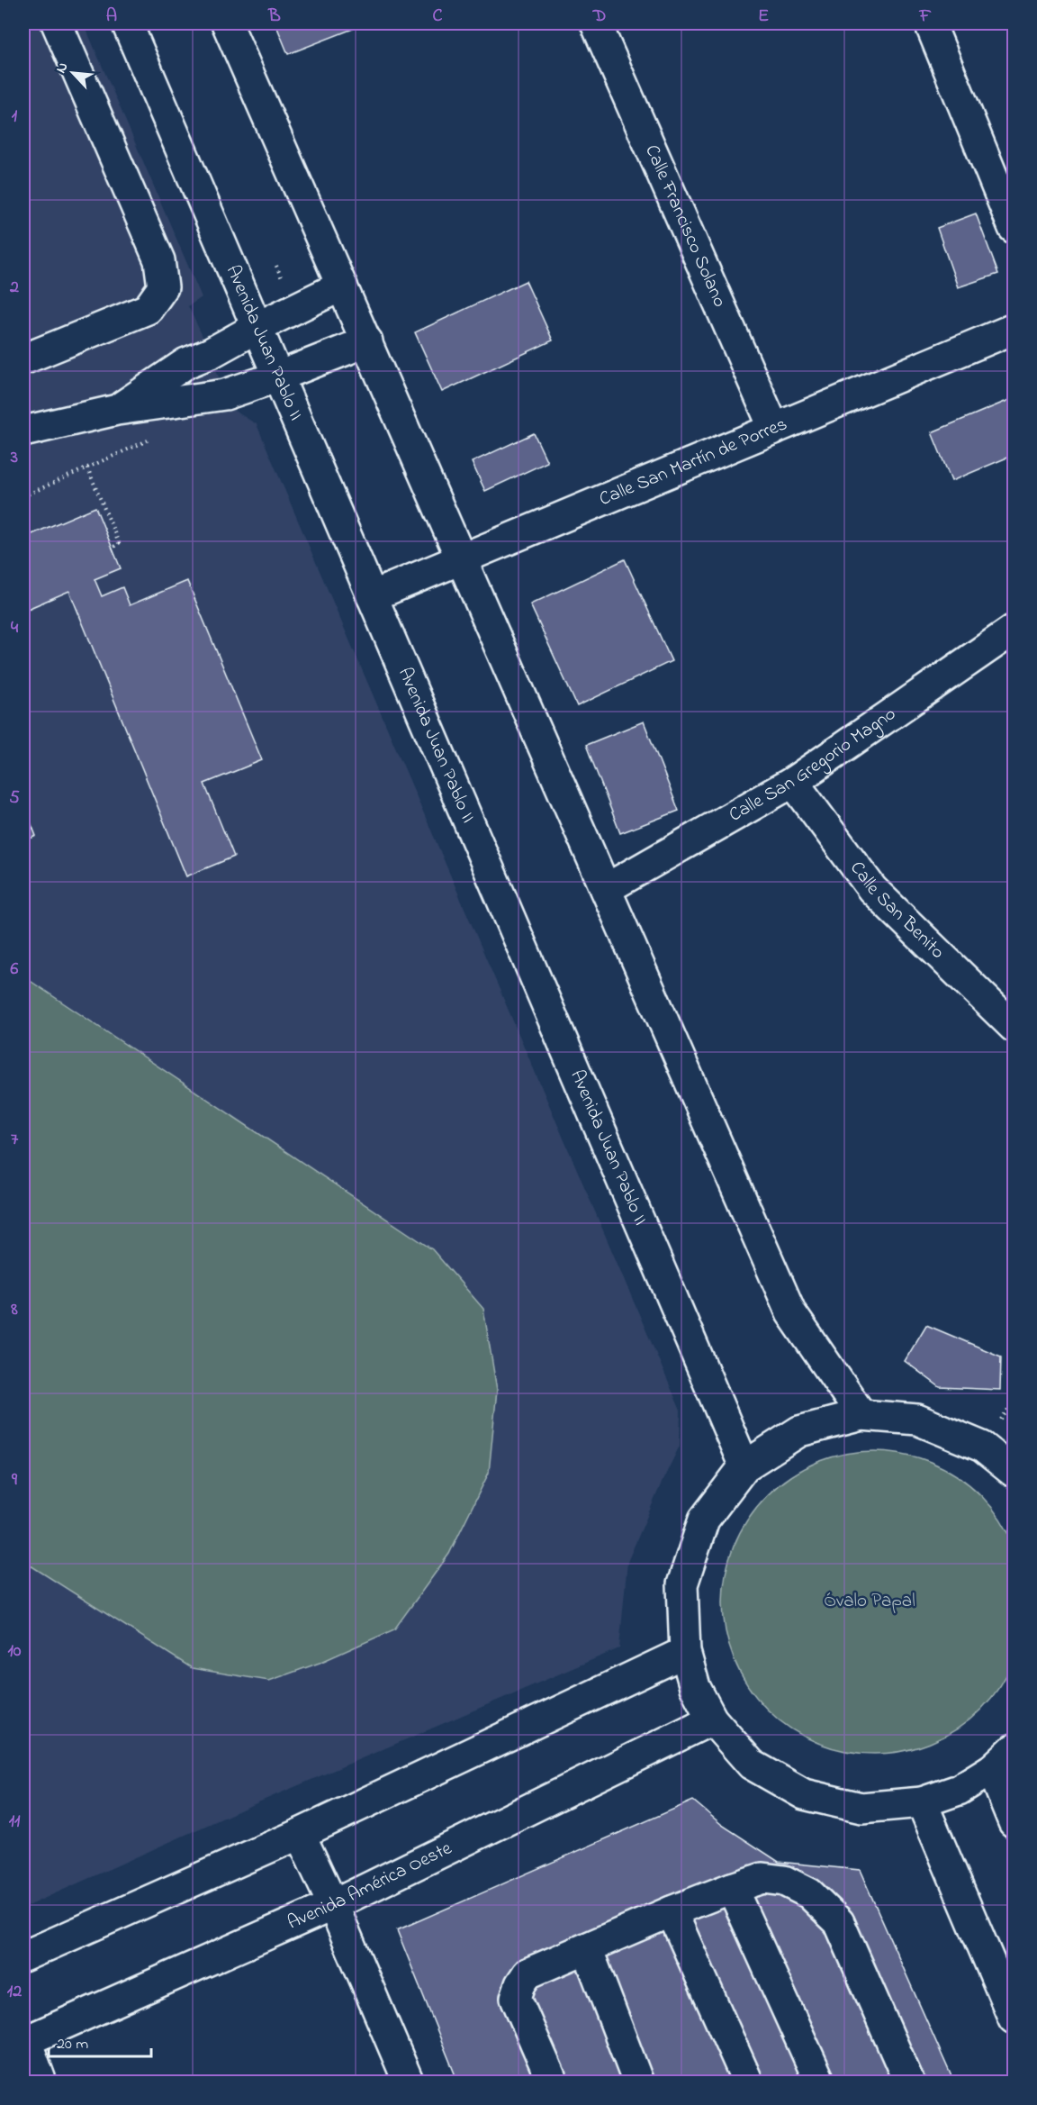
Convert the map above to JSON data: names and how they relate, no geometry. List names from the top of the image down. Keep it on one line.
{"streets":{"main road":["Calle Francisco Solano","Avenida Juan Pablo II","Calle San Martín de Porres","Calle San Gregorio Magno","Calle San Benito","Avenida América Oeste"]},"crossings":[["Calle Francisco Solano","Calle San Martín de Porres"],["Avenida Juan Pablo II","Calle San Martín de Porres"],["Calle San Gregorio Magno","Calle San Benito"]],"parks":["Óvalo Papal"],"scale_bar":"20 m","north":"top left","grid":{"columns":["A","B","C","D","E","F"],"rows":["1","2","3","4","5","6","7","8","9","10","11","12"]}}
